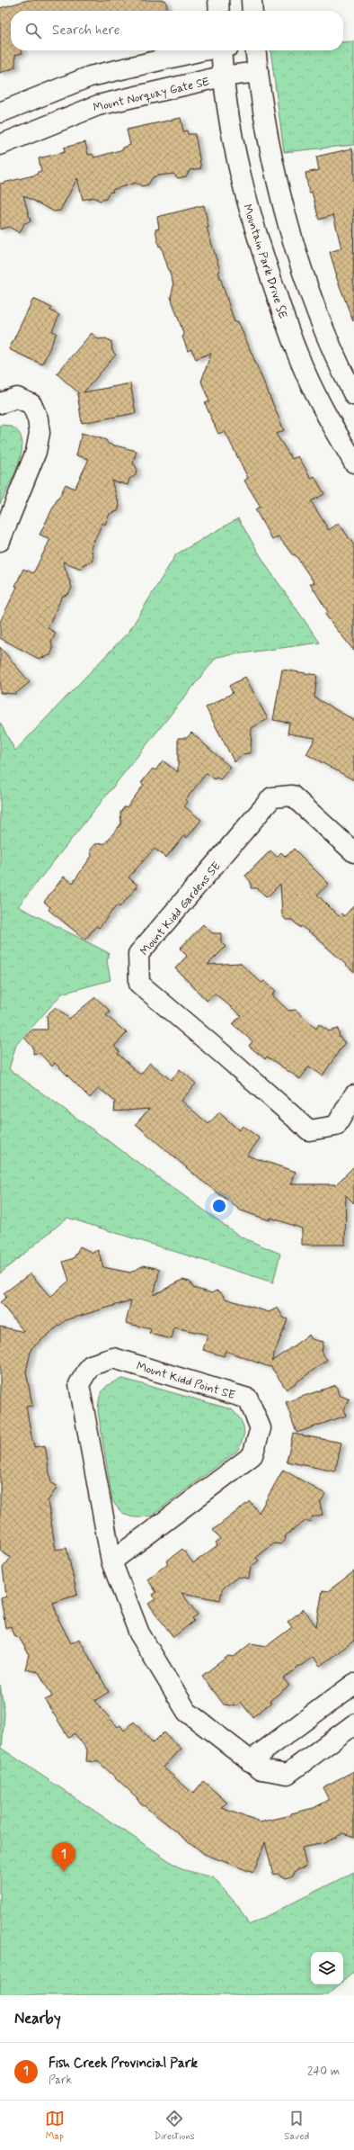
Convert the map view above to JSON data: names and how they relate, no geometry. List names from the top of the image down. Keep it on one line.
{"streets":{"street":["Mount Norquay Gate SE","Mountain Park Drive SE","Mount Kidd Gardens SE","Mount Kidd Point SE"]},"crossings":[["Mount Norquay Gate SE","Mountain Park Drive SE"]],"page":{"search":"Search here","pins":"1","heading":"Nearby","list":[{"mark":"1","name":"Fish Creek Provincial Park","note":"Park","value":"240 m"}],"nav":["Map","Directions","Saved"]}}
